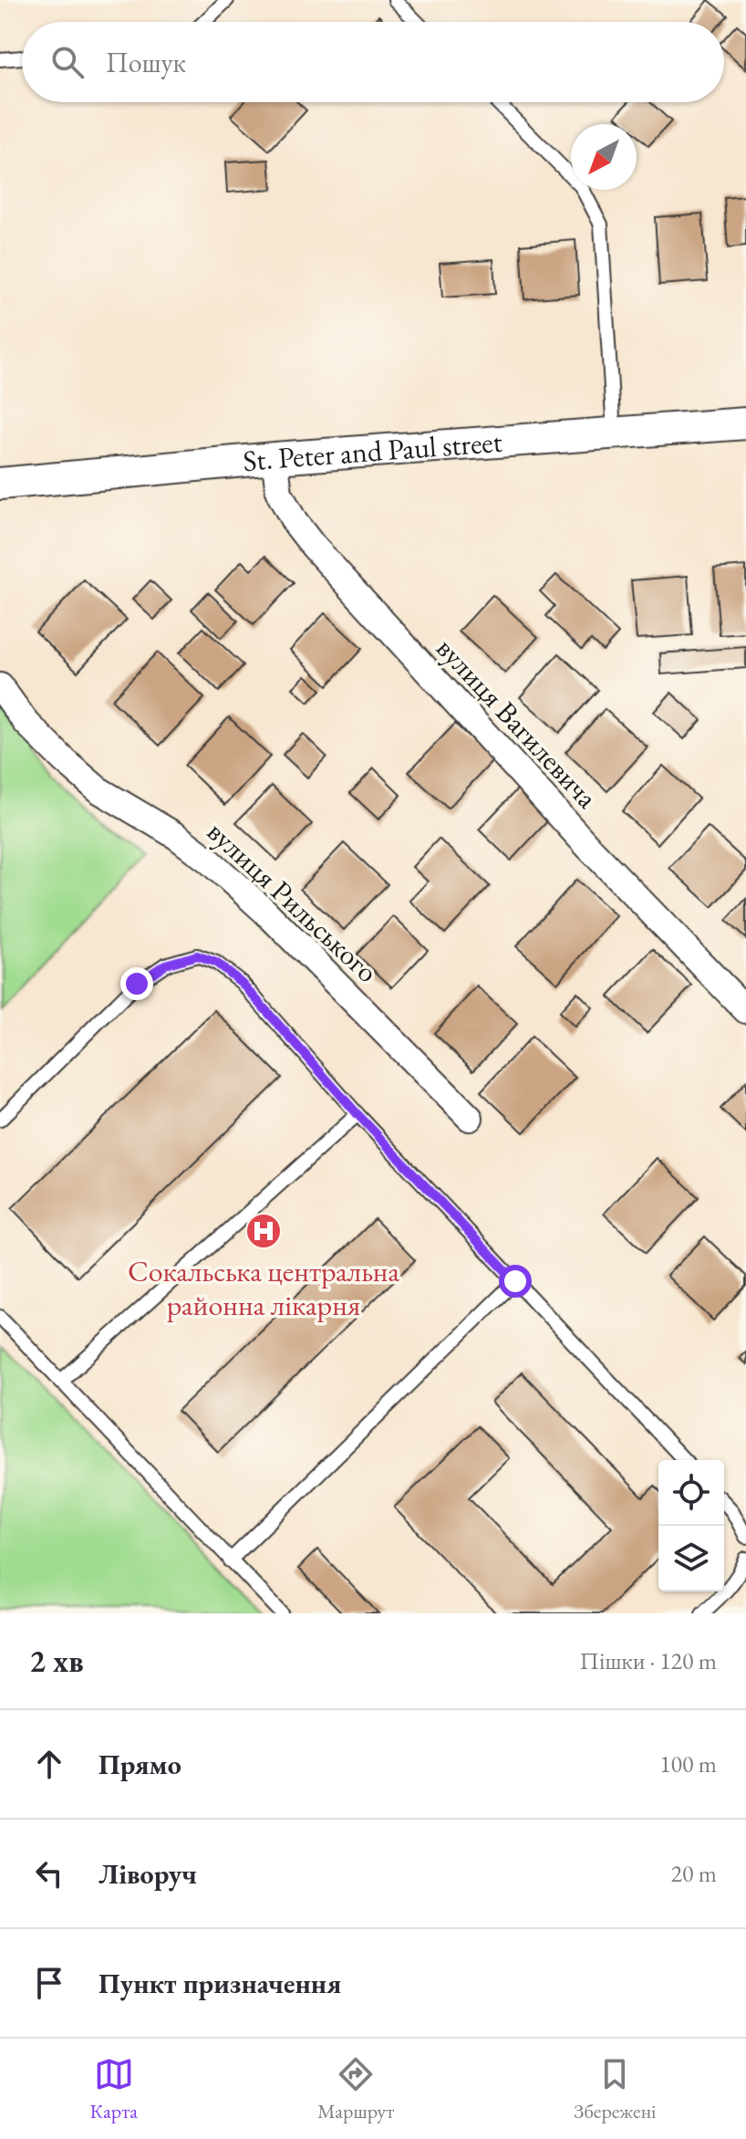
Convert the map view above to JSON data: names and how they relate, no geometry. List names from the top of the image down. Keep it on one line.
{"streets":{"street":["St. Peter and Paul street","вулиця Вагилевича","вулиця Рильського"]},"crossings":[["St. Peter and Paul street","вулиця Вагилевича"]],"places":{"hospital":["Сокальська центральна районна лікарня"]},"north":"bottom left","page":{"search":"Пошук","heading":["2 хв","Пішки · 120 m"],"list":[["Прямо","100 m"],["Ліворуч","20 m"],"Пункт призначення"],"nav":["Карта","Маршрут","Збережені"]}}
